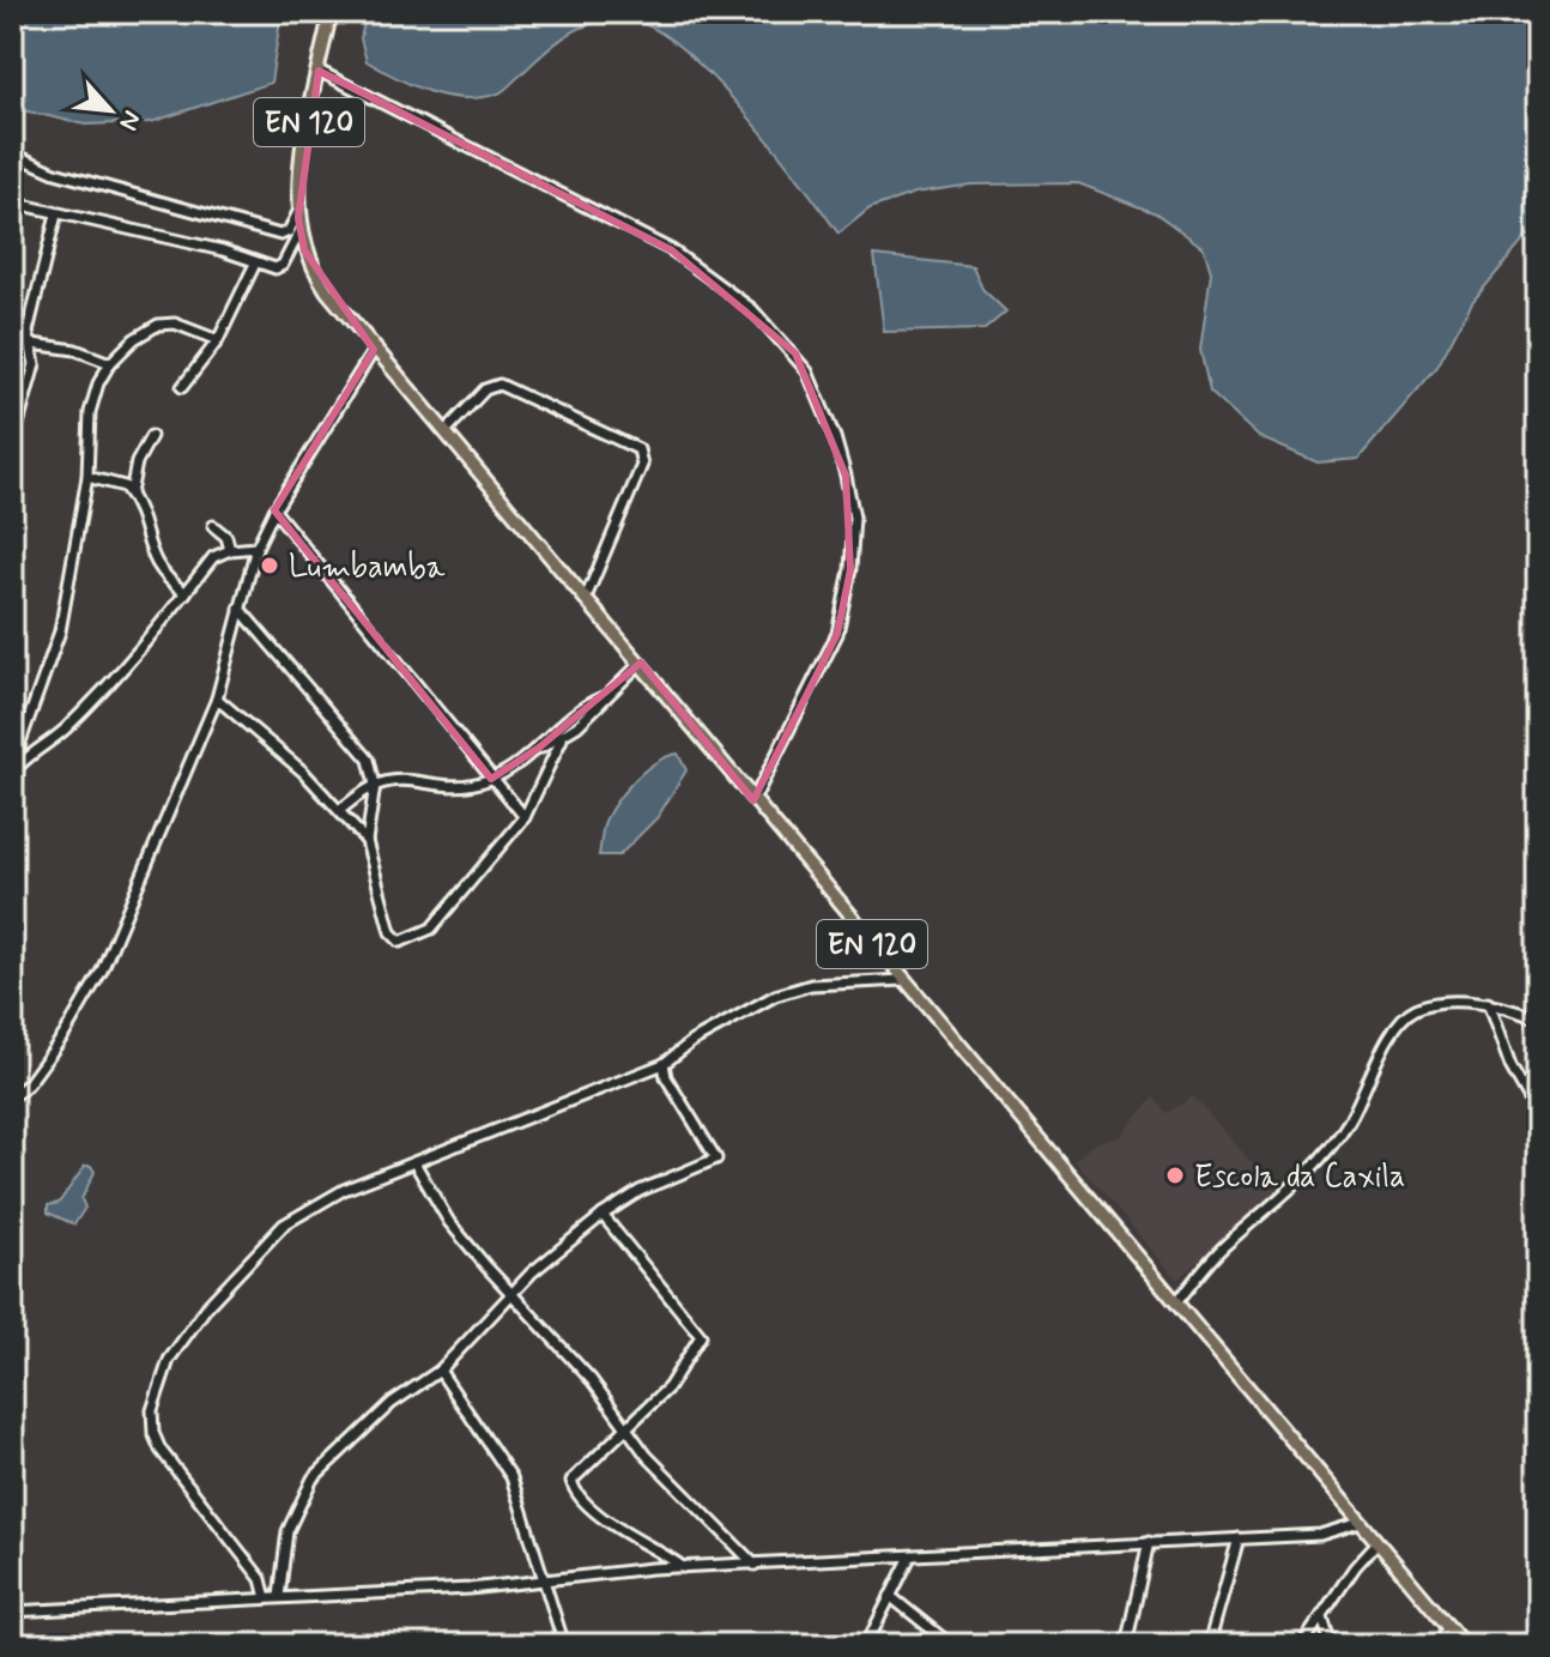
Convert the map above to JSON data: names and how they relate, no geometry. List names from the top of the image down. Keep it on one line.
{"streets":{"main road":["EN 120"]},"places":["Lumbamba","Escola da Caxila"],"north":"bottom right"}
